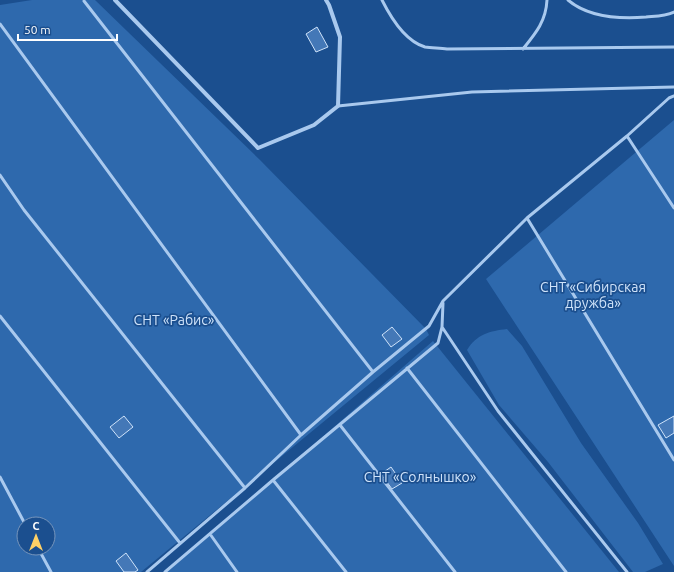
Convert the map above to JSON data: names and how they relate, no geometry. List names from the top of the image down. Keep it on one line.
{"parks":["СНТ «Сибирская дружба»","СНТ «Рабис»","СНТ «Солнышко»"],"scale_bar":"50 m","north":"top"}
